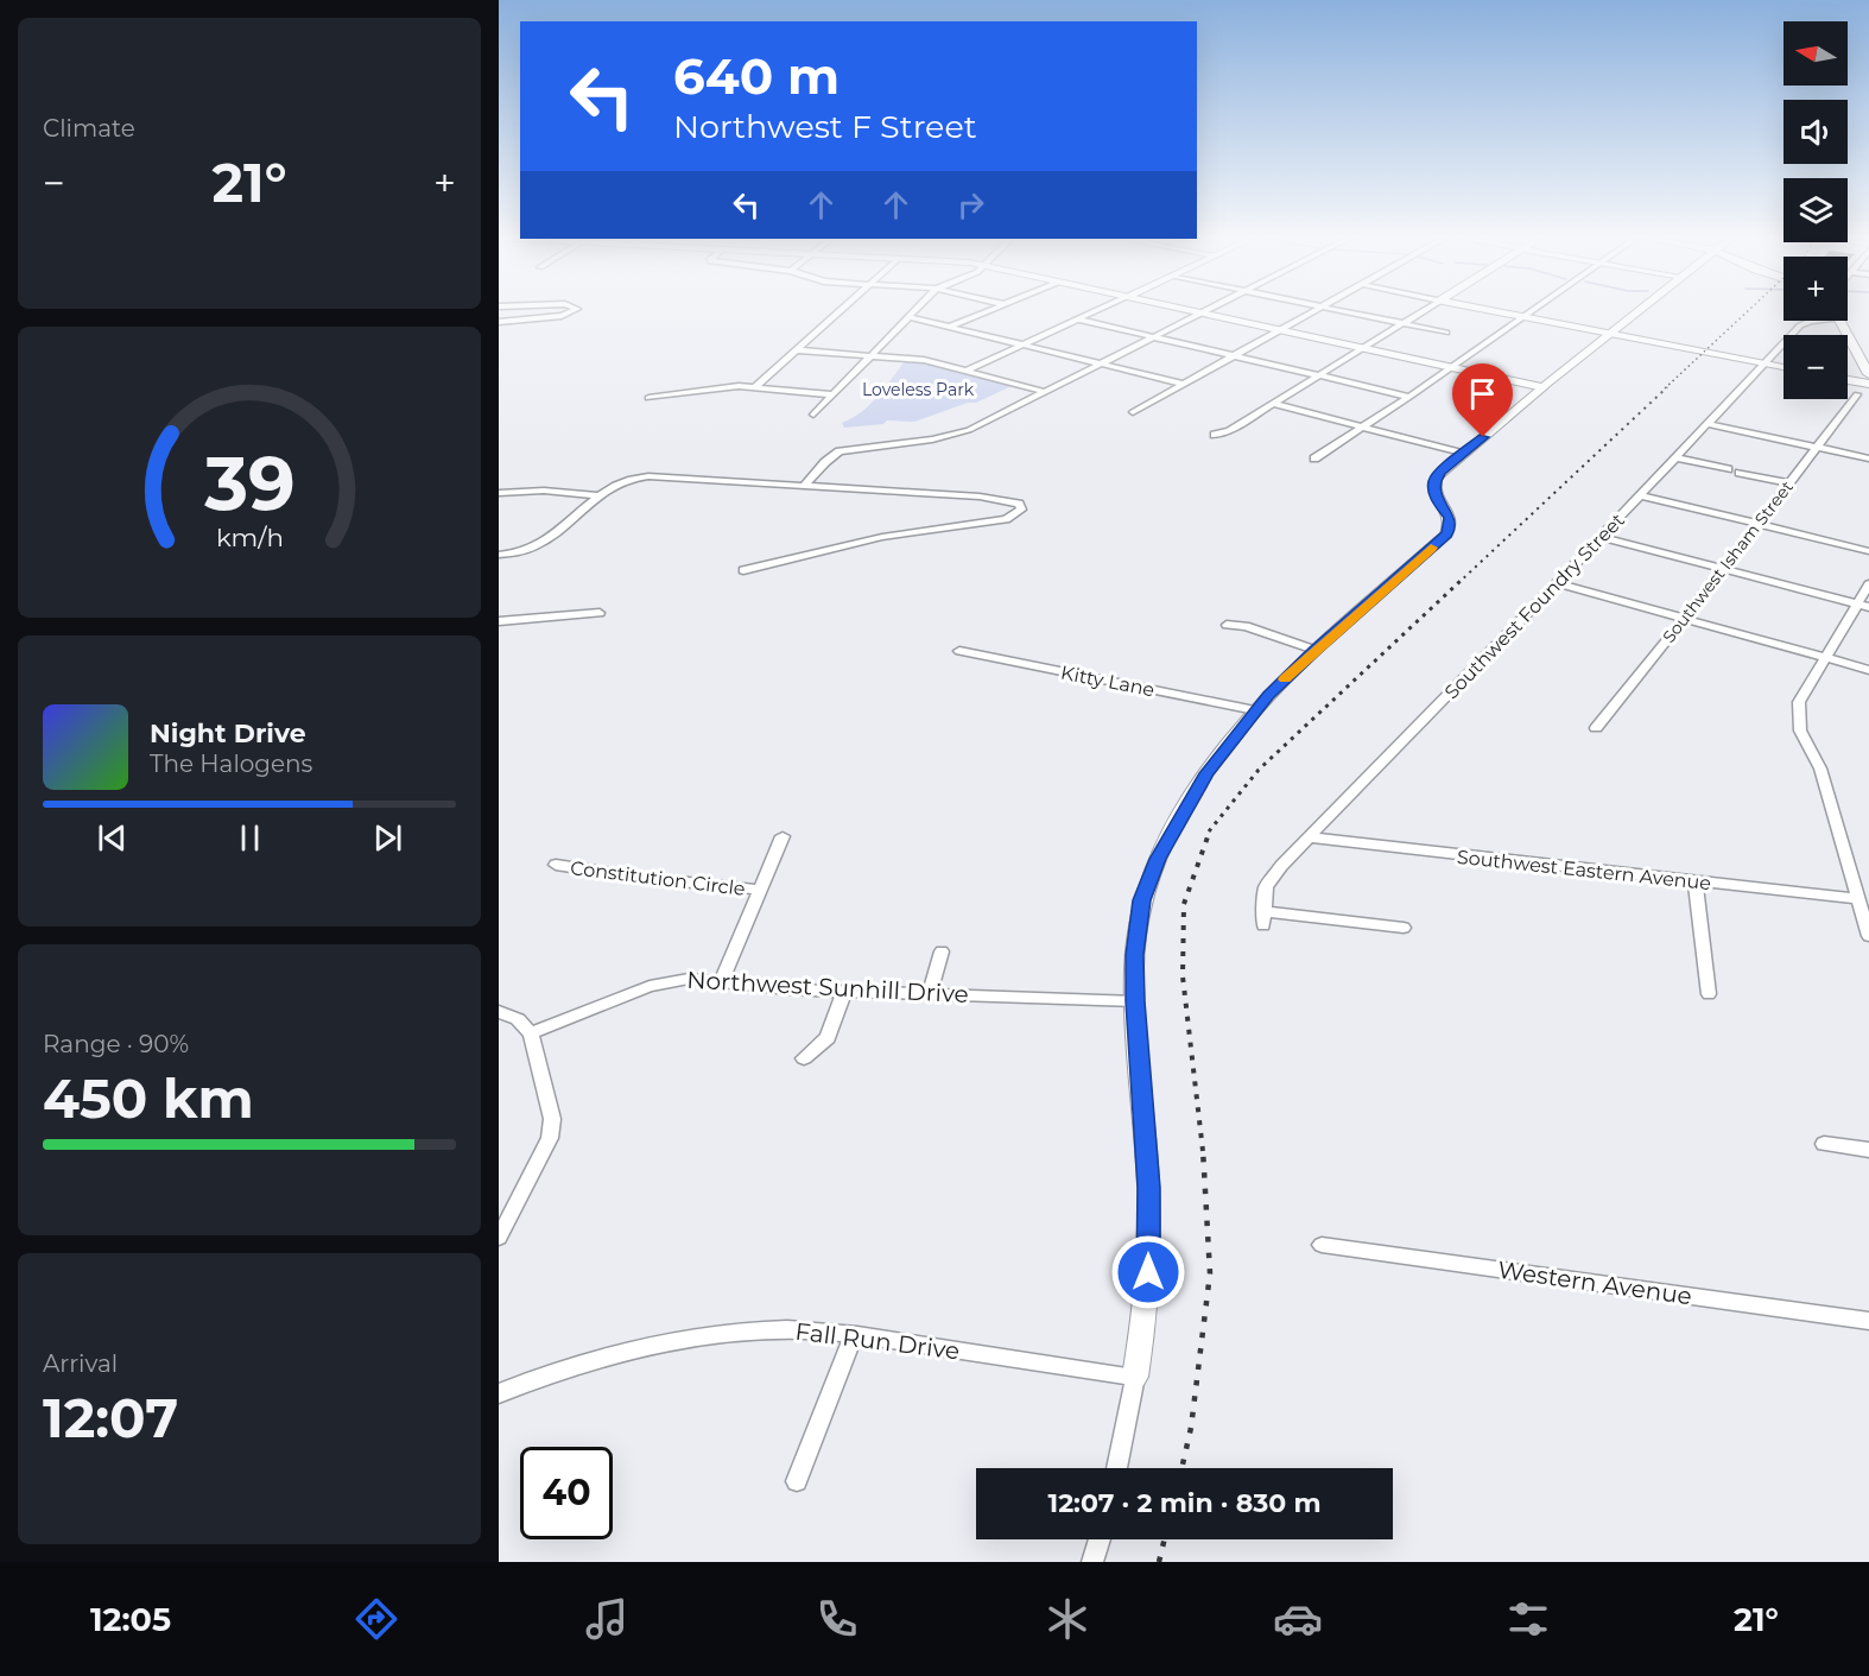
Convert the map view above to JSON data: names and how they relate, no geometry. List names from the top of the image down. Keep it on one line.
{"streets":{"street":["Southwest Isham Street","Southwest Foundry Street","Kitty Lane","Southwest Eastern Avenue","Constitution Circle","Northwest Sunhill Drive","Western Avenue","Fall Run Drive"]},"crossings":[["Southwest Foundry Street","Southwest Eastern Avenue"]],"parks":["Loveless Park"],"north":"left","page":{"tile":["Climate",["Range · 90%","450 km"],["Arrival","12:07"]],"map_buttons":["+","−"],"turn":["640 m","Northwest F Street"],"heat":["−","21°","+"],"song":["Night Drive","The Halogens"],"limit":"40","trip":"12:07 · 2 min · 830 m","tabs":["12:05","21°"],"gauge":["39","km/h"]}}
